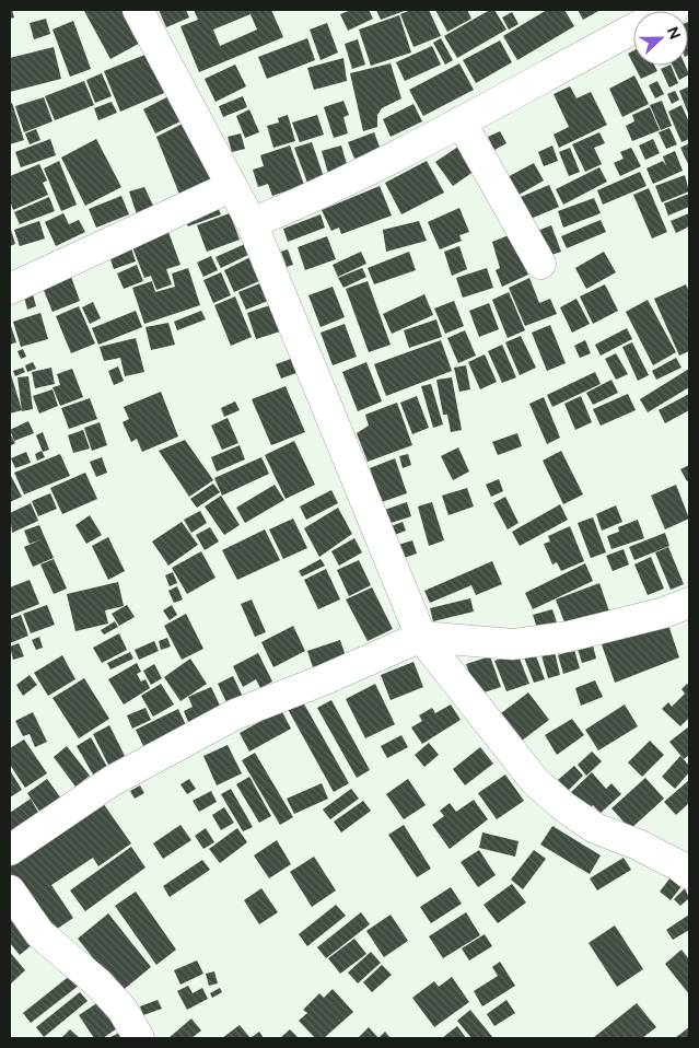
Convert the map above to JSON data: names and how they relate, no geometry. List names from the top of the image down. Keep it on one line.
{"north":"right"}
